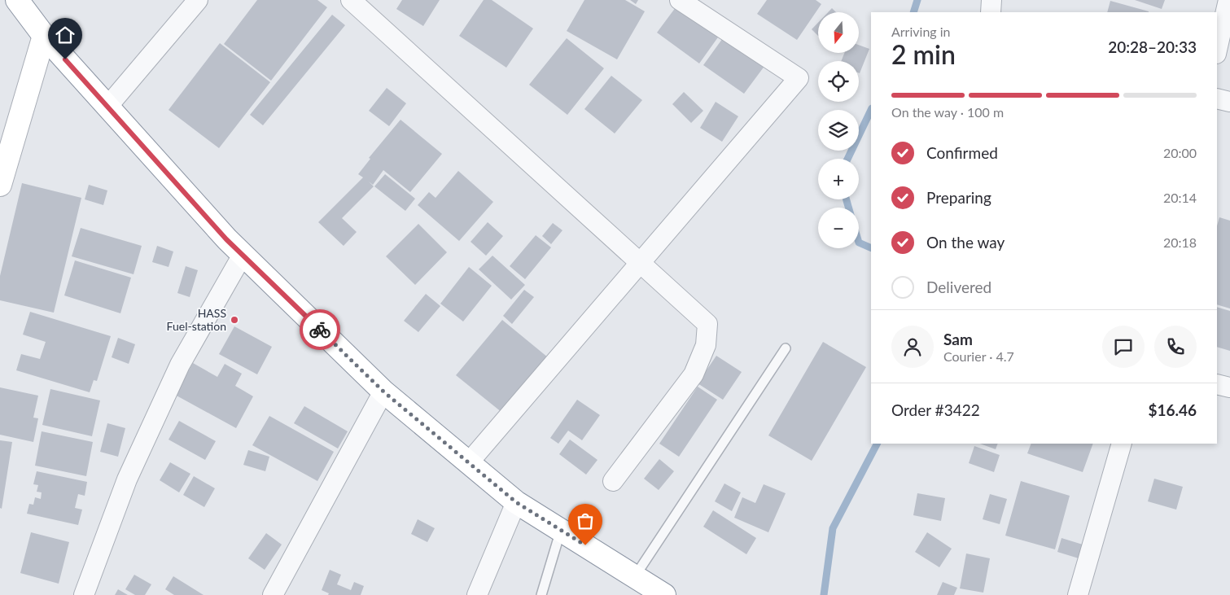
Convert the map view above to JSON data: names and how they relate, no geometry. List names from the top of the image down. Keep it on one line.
{"places":["HASS Fuel-station"],"north":"bottom","page":{"map_buttons":["+","−"],"heading":["2 min","Arriving in","20:28–20:33"],"panel":["Sam","Courier · 4.7","Order #3422","$16.46"],"bar":"On the way · 100 m","list":[["Confirmed","20:00"],["Preparing","20:14"],["On the way","20:18"],"Delivered"]}}
